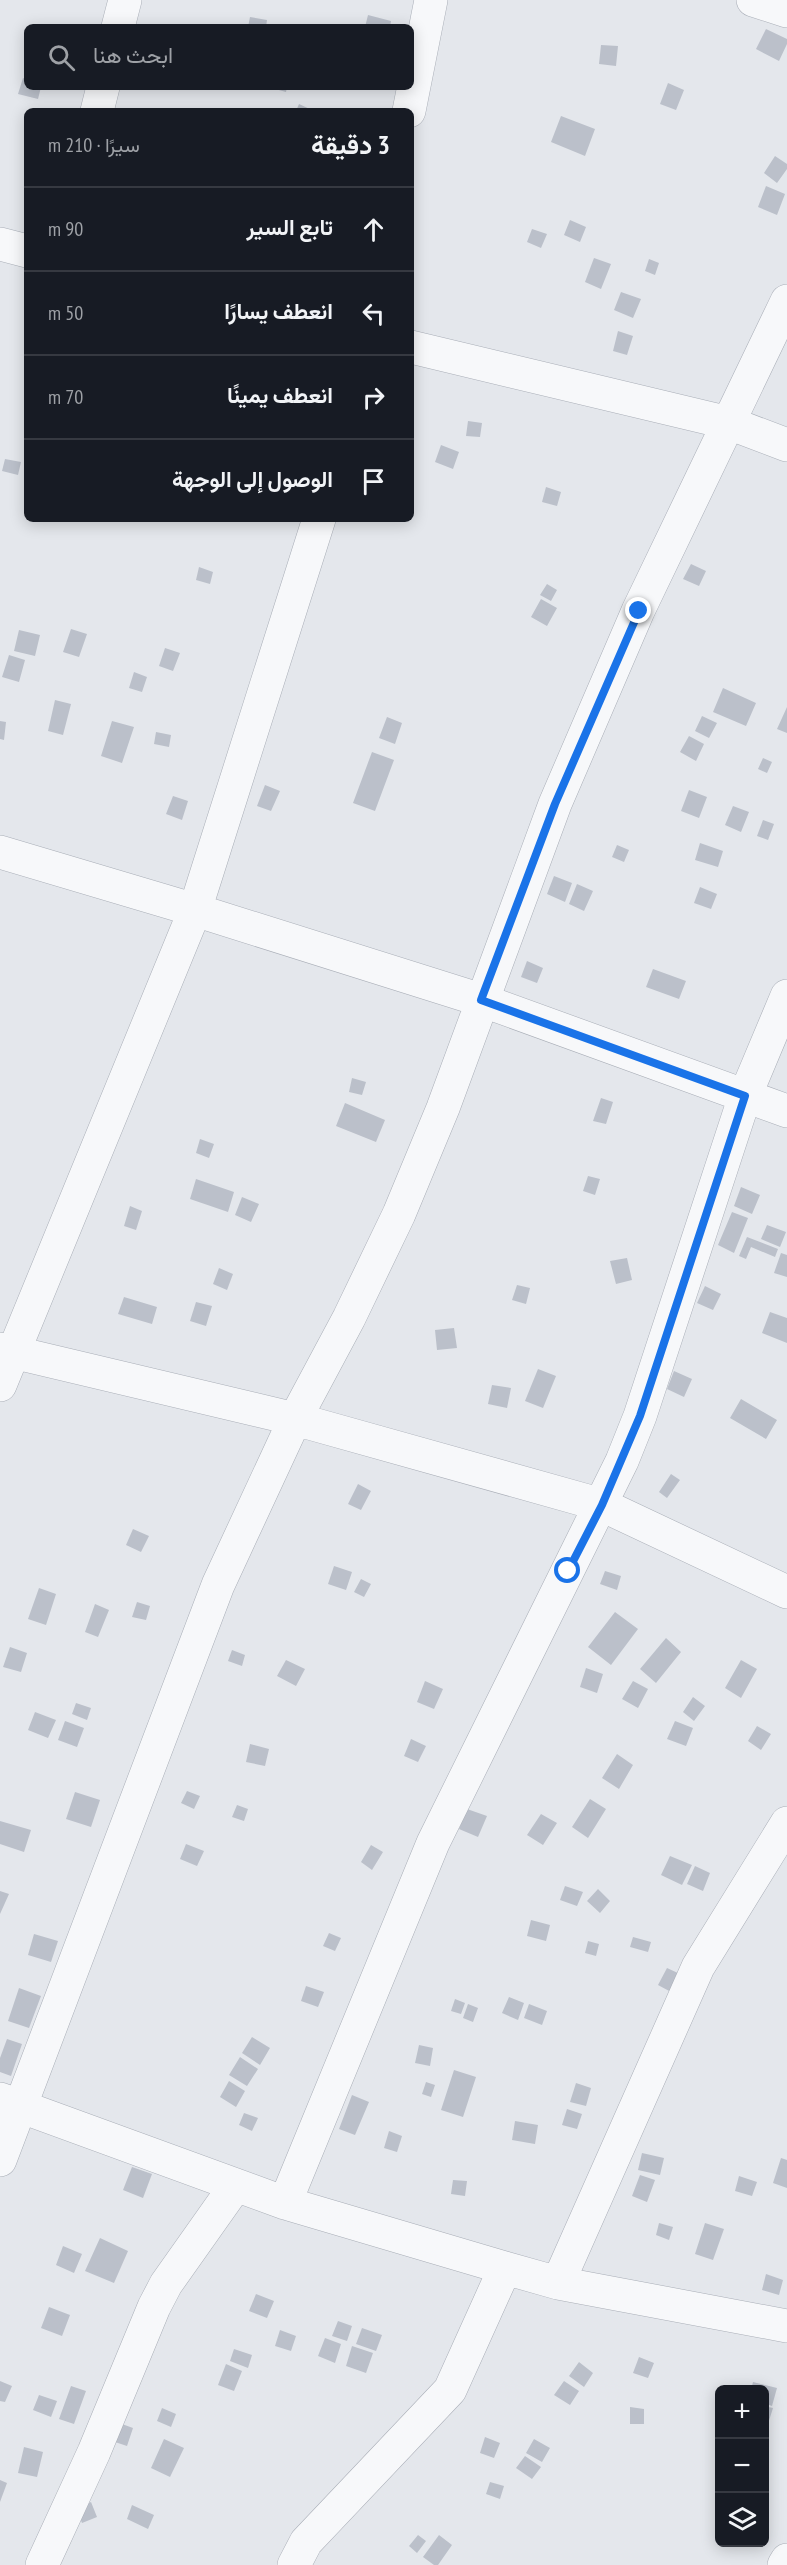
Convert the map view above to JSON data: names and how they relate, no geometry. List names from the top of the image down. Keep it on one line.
{"page":{"search":"ابحث هنا","heading":["3 دقيقة","سيرًا · 210 m"],"list":[["تابع السير","90 m"],["انعطف يسارًا","50 m"],["انعطف يمينًا","70 m"],"الوصول إلى الوجهة"],"map_buttons":["+","−"]}}
